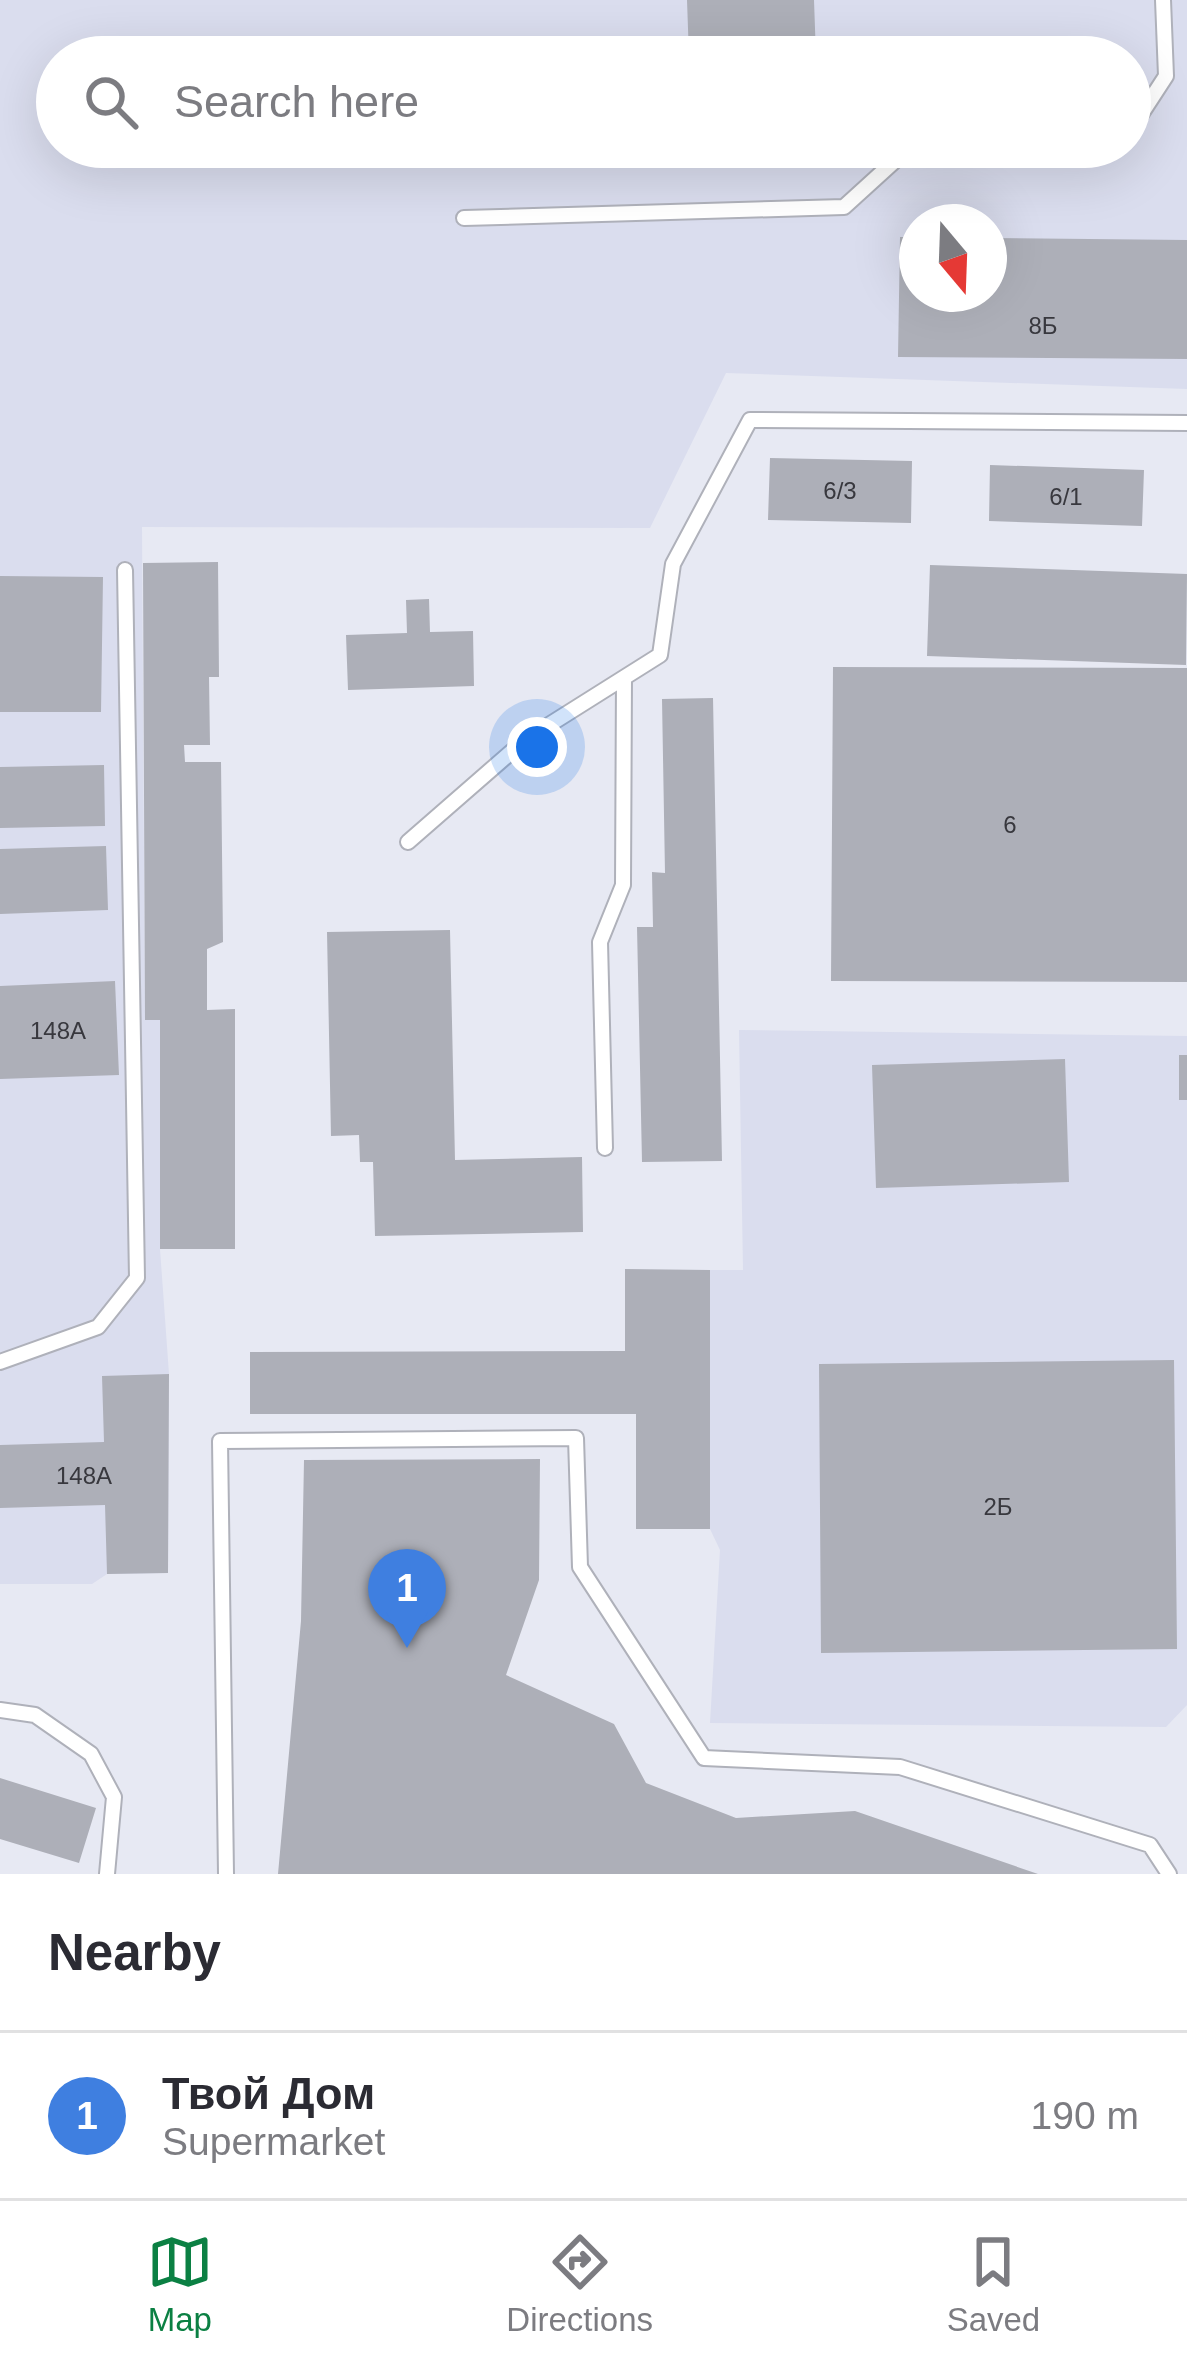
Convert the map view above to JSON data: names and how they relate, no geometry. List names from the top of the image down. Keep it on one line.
{"house_numbers":["8Б","6/3","6/1","6","148А","148А","2Б"],"north":"bottom","page":{"search":"Search here","pins":"1","heading":"Nearby","list":[{"mark":"1","name":"Твой Дом","note":"Supermarket","value":"190 m"}],"nav":["Map","Directions","Saved"]}}
